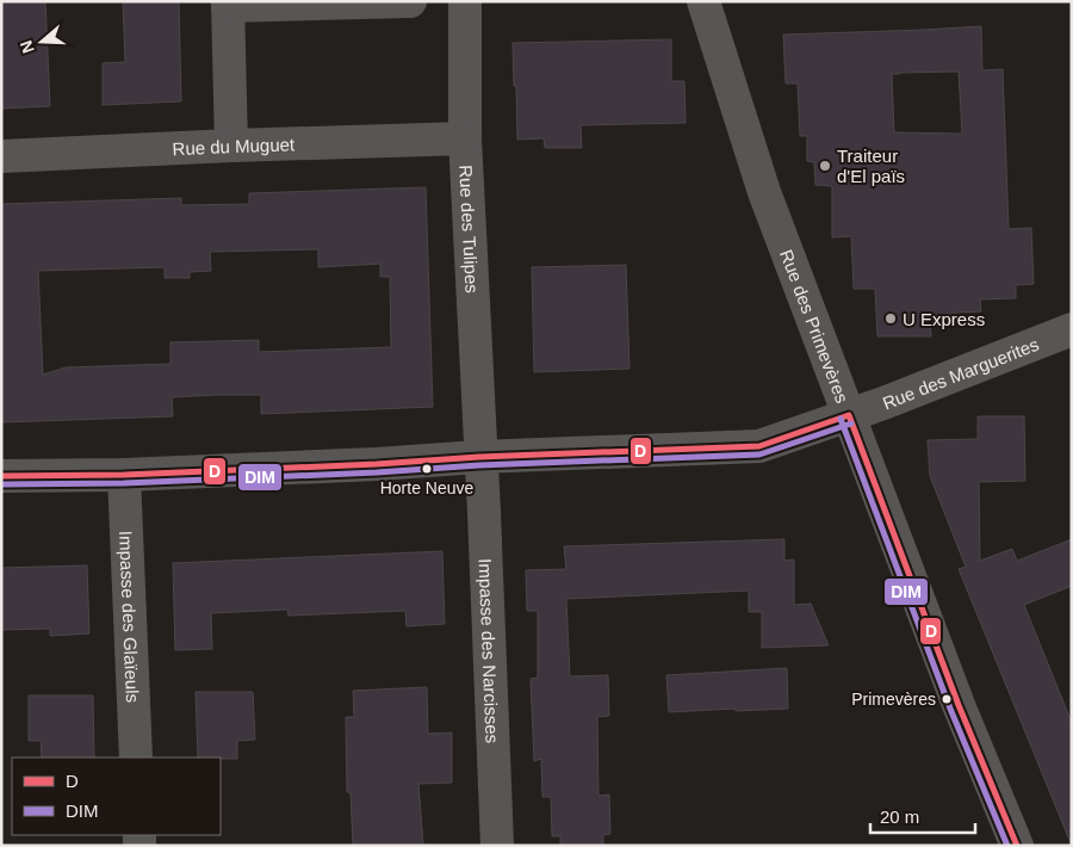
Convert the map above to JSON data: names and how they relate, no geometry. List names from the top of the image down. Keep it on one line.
{"streets":{"street":["Rue du Muguet","Rue des Tulipes","Rue des Primevères","Rue des Marguerites","Impasse des Glaïeuls","Impasse des Narcisses"]},"crossings":[["Rue du Muguet","Rue des Tulipes"],["Rue des Tulipes","Rue des Marguerites"],["Rue des Tulipes","Impasse des Narcisses"],["Rue des Primevères","Rue des Marguerites"],["Rue des Marguerites","Impasse des Glaïeuls"],["Rue des Marguerites","Impasse des Narcisses"]],"places":["Traiteur d'El païs","U Express","Horte Neuve","Primevères"],"lines":["transit line D","transit line DIM"],"legend":["D","DIM"],"scale_bar":"20 m","north":"left"}
